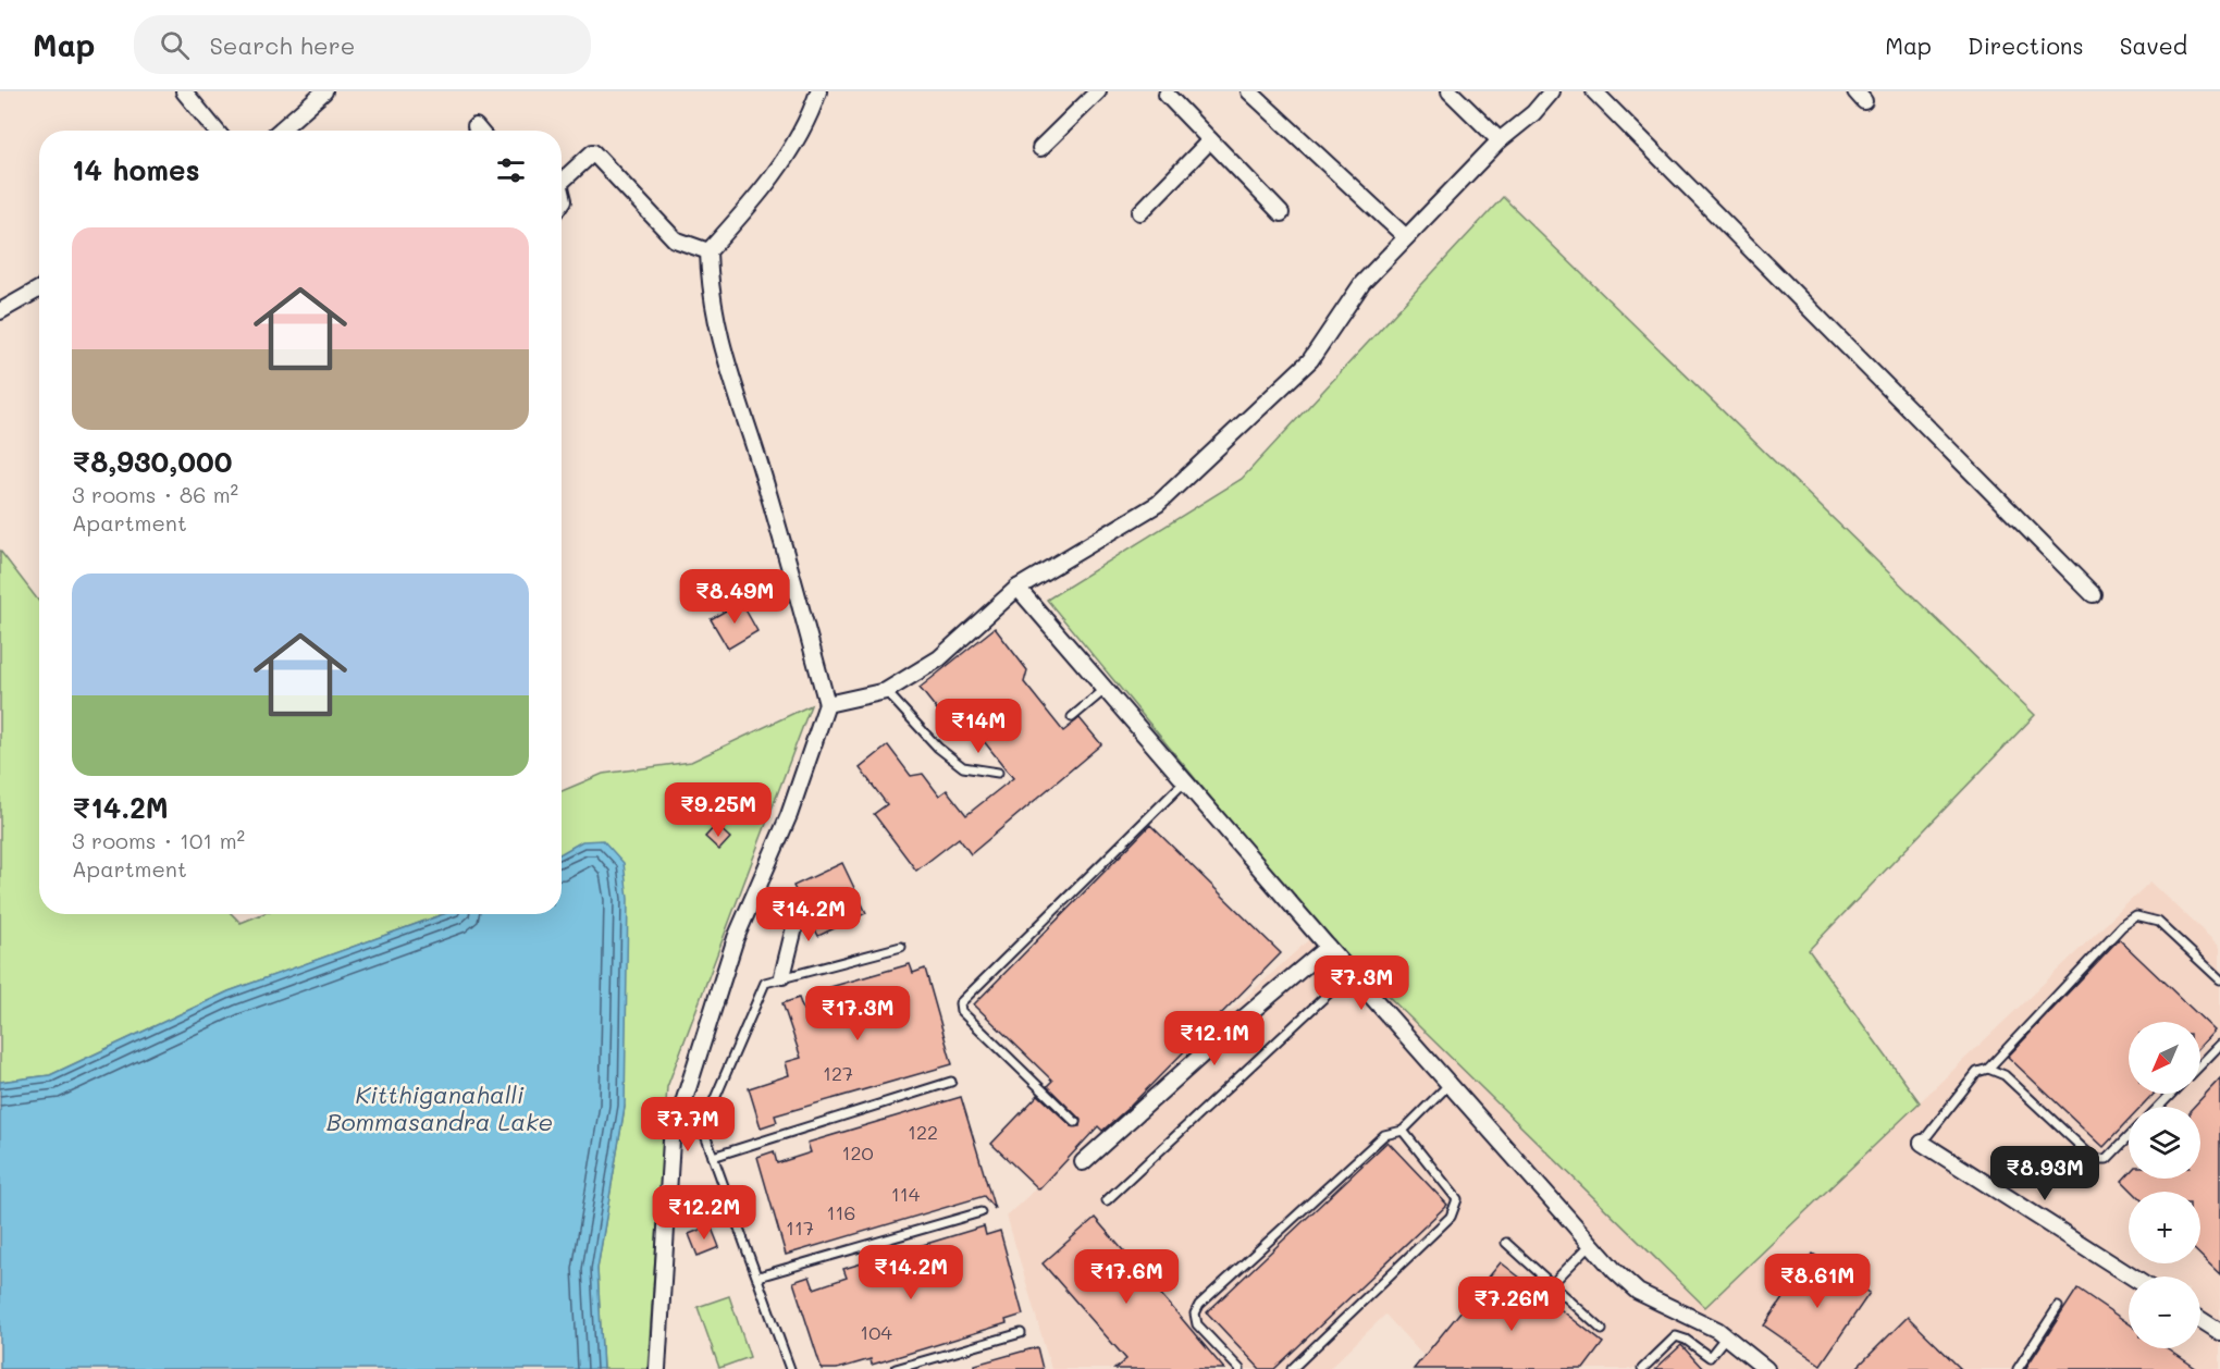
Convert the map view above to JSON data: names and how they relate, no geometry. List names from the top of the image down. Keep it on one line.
{"water":["Kitthiganahalli Bommasandra Lake"],"house_numbers":["127","122","120","114","116","117","104"],"north":"bottom left","page":{"header":"Map","search":"Search here","nav":["Map","Directions","Saved"],"heading":"14 homes","list":[{"name":"₹8,930,000","note":"3 rooms · 86 m² · Apartment"},{"name":"₹14.2M","note":"3 rooms · 101 m² · Apartment"}],"price":["₹8.49M","₹14M","₹9.25M","₹14.2M","₹7.3M","₹17.3M","₹12.1M","₹7.7M","₹8.93M","₹12.2M","₹14.2M","₹17.6M","₹8.61M","₹7.26M"],"map_buttons":["+","−"]}}
